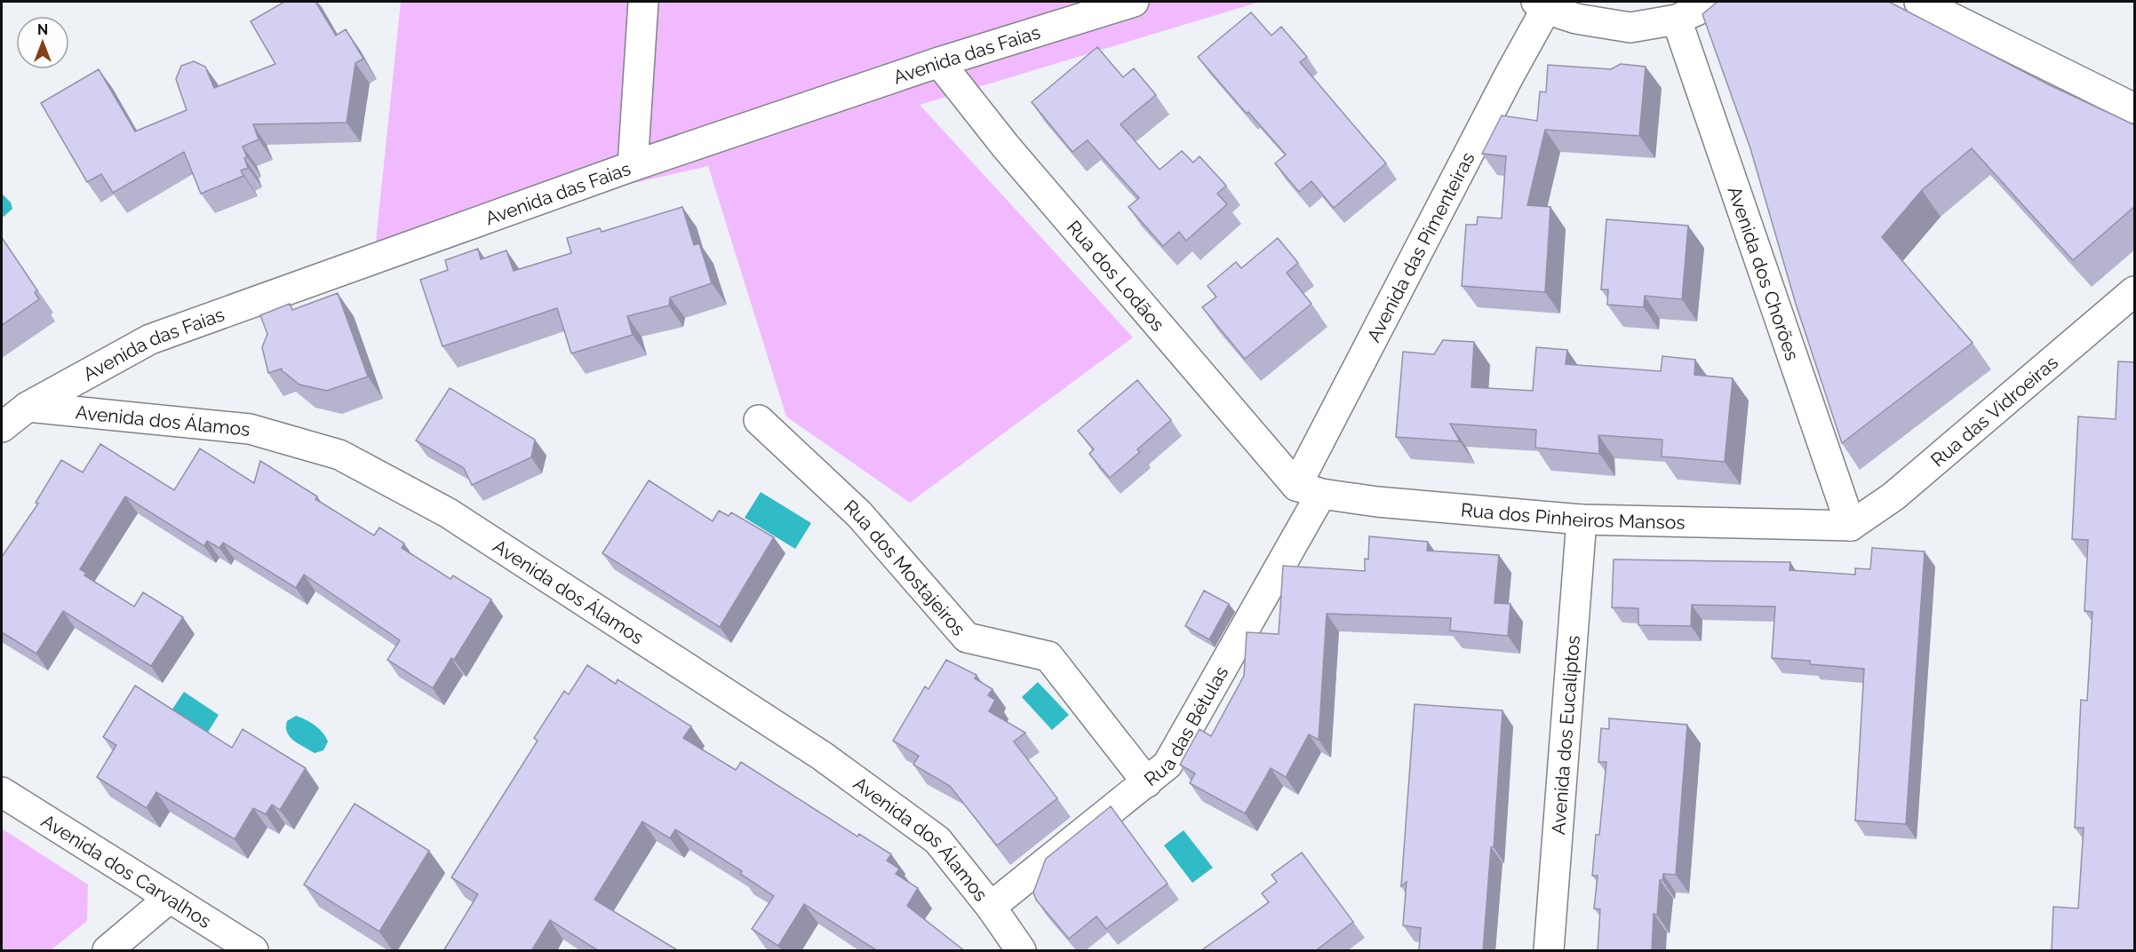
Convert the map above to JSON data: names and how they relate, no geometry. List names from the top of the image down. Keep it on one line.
{"streets":{"street":["Avenida das Faias","Avenida das Pimenteiras","Avenida dos Chorões","Rua dos Lodãos","Rua das Vidroeiras","Avenida dos Álamos","Rua dos Pinheiros Mansos","Rua dos Mostajeiros","Rua das Bétulas","Avenida dos Eucaliptos","Avenida dos Carvalhos"]},"crossings":[["Avenida das Faias","Rua dos Lodãos"],["Avenida das Faias","Avenida dos Álamos"],["Avenida das Pimenteiras","Rua dos Lodãos"],["Avenida das Pimenteiras","Rua dos Pinheiros Mansos"],["Avenida das Pimenteiras","Rua das Bétulas"],["Avenida dos Chorões","Rua das Vidroeiras"],["Avenida dos Chorões","Rua dos Pinheiros Mansos"],["Rua dos Lodãos","Rua dos Pinheiros Mansos"],["Rua dos Lodãos","Rua das Bétulas"],["Rua das Vidroeiras","Rua dos Pinheiros Mansos"],["Avenida dos Álamos","Rua das Bétulas"],["Rua dos Pinheiros Mansos","Rua das Bétulas"],["Rua dos Pinheiros Mansos","Avenida dos Eucaliptos"],["Rua dos Mostajeiros","Rua das Bétulas"]],"north":"top"}
